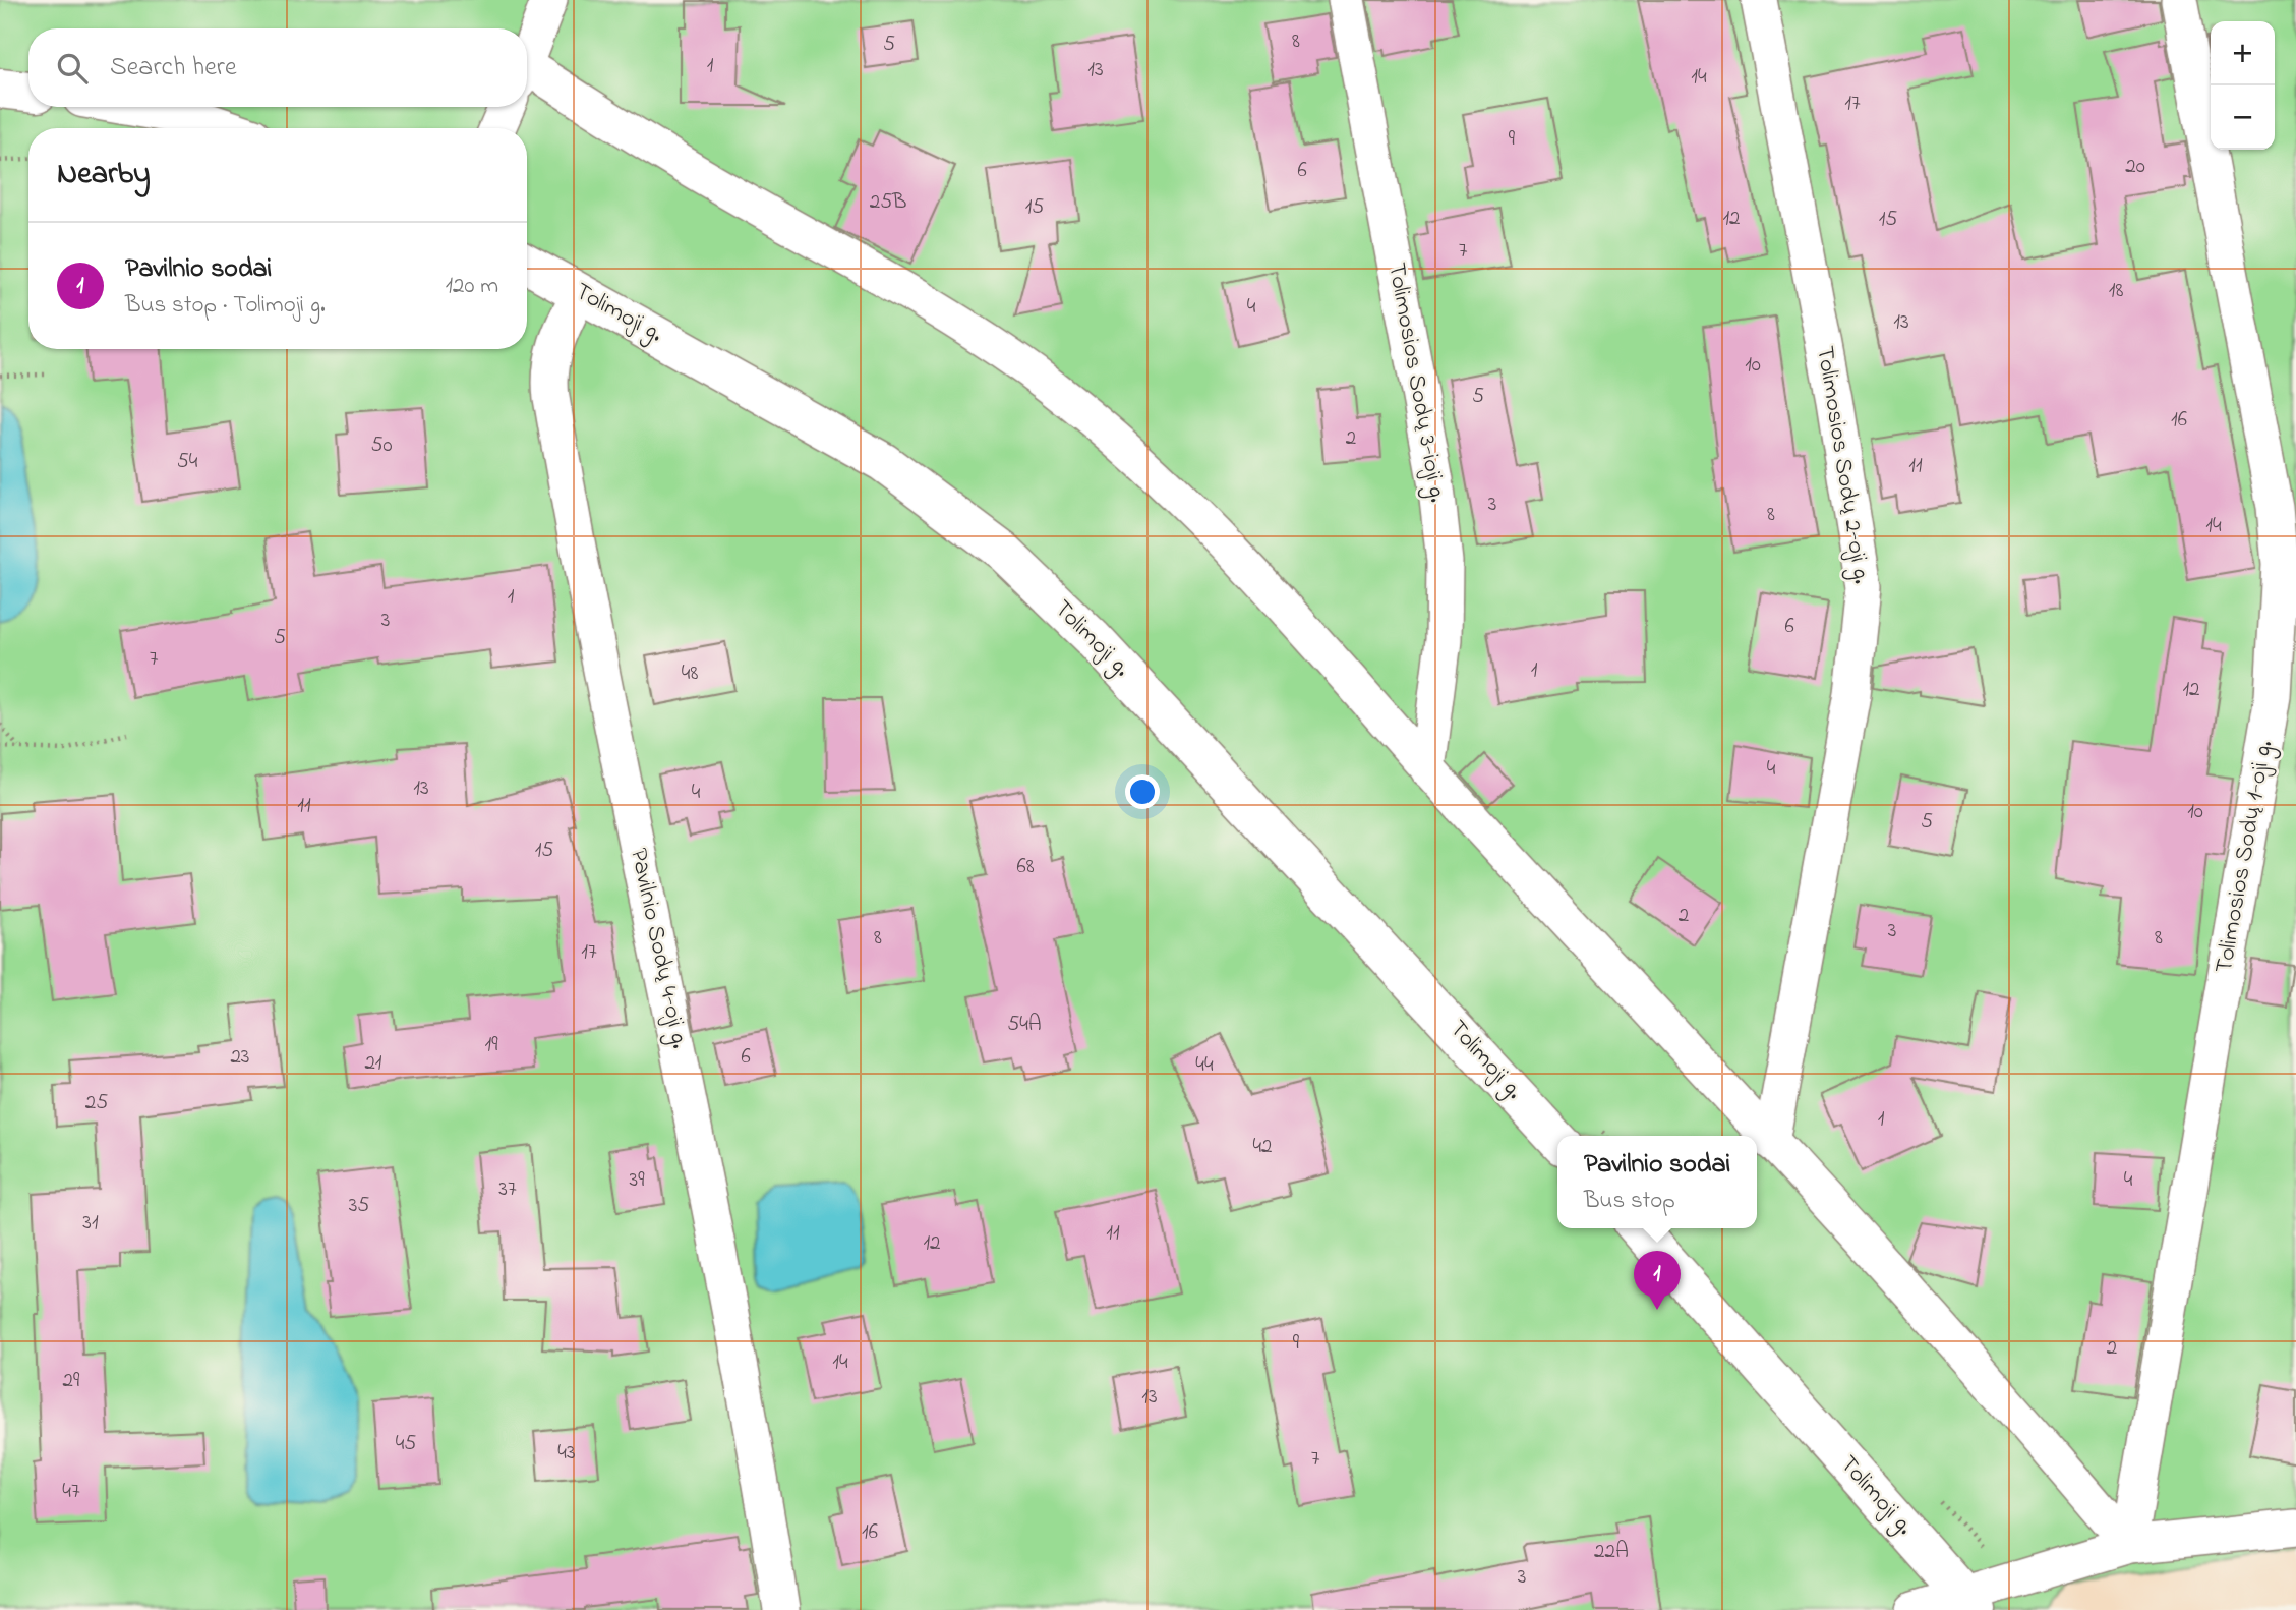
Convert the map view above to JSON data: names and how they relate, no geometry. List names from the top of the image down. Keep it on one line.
{"streets":{"street":["Tolimoji g.","Tolimosios Sodų 3-ioji g.","Tolimosios Sodų 2-oji g.","Tolimosios Sodų 1-oji g.","Pavilnio Sodų 4-oji g."]},"crossings":[["Tolimoji g.","Pavilnio Sodų 4-oji g."]],"house_numbers":["8","5","1","13","14","17","9","20","6","25B","15","12","15","7","18","4","13","10","5","16","2","50","54","11","3","8","14","1","3","6","5","7","1","48","12","4","13","4","11","10","5","15","68","2","3","8","8","17","54A","19","23","6","21","44","25","1","42","39","4","37","35","31","11","12","9","2","14","29","13","45","43","7","47","16","22A","3"],"page":{"map_buttons":["+","−"],"search":"Search here","heading":"Nearby","list":[{"mark":"1","name":"Pavilnio sodai","note":"Bus stop · Tolimoji g.","value":"120 m"}],"popup":["Pavilnio sodai","Bus stop"],"pins":"1"}}
